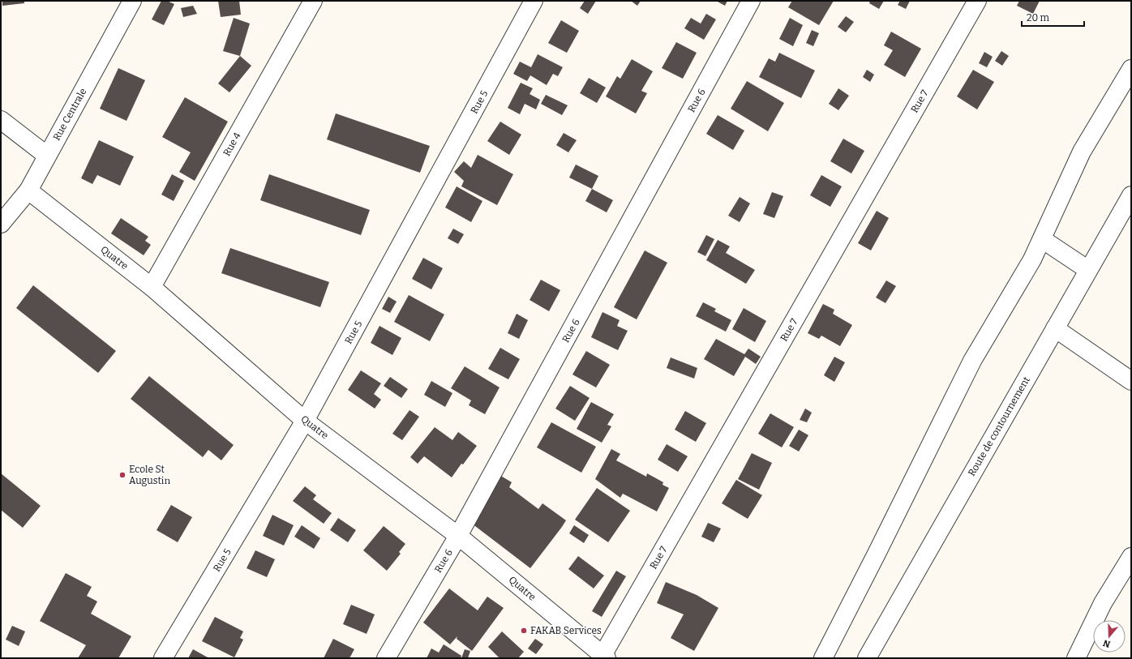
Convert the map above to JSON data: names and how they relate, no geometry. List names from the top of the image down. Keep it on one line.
{"streets":{"street":["Rue 6","Rue 7","Rue 5","Rue Centrale","Rue 4","Quatre","Route de contournement"]},"crossings":[["Rue 6","Quatre"],["Rue 7","Quatre"],["Rue 5","Quatre"],["Rue Centrale","Quatre"],["Rue 4","Quatre"]],"places":["Ecole St Augustin","FAKAB Services"],"scale_bar":"20 m","north":"bottom"}
